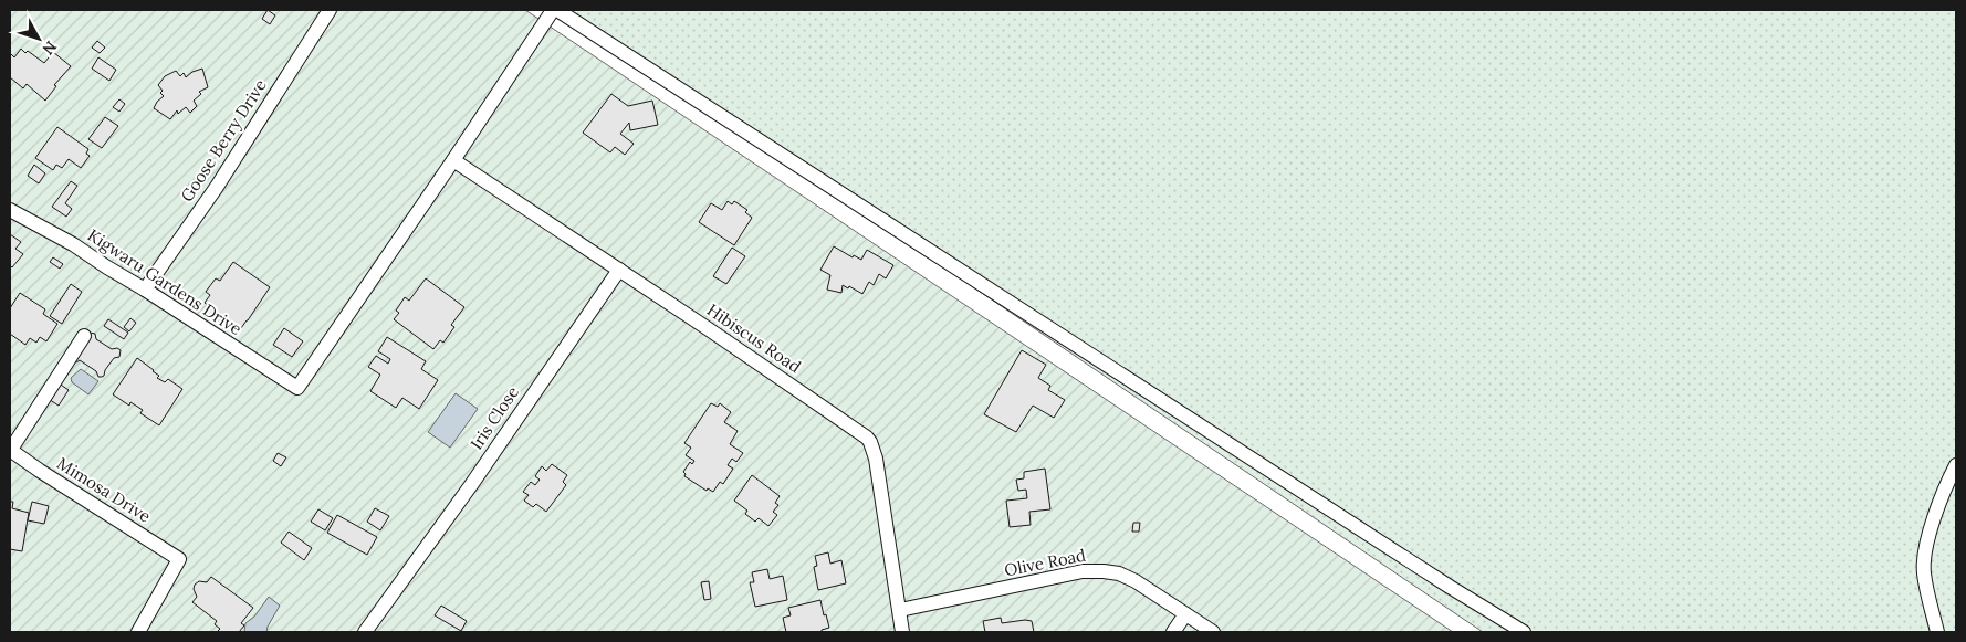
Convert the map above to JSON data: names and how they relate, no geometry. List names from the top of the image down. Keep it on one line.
{"streets":{"street":["Goose Berry Drive","Kigwaru Gardens Drive","Hibiscus Road","Iris Close","Mimosa Drive","Olive Road"]},"crossings":[["Goose Berry Drive","Kigwaru Gardens Drive"],["Kigwaru Gardens Drive","Hibiscus Road"],["Hibiscus Road","Iris Close"],["Hibiscus Road","Olive Road"]],"north":"bottom right"}
